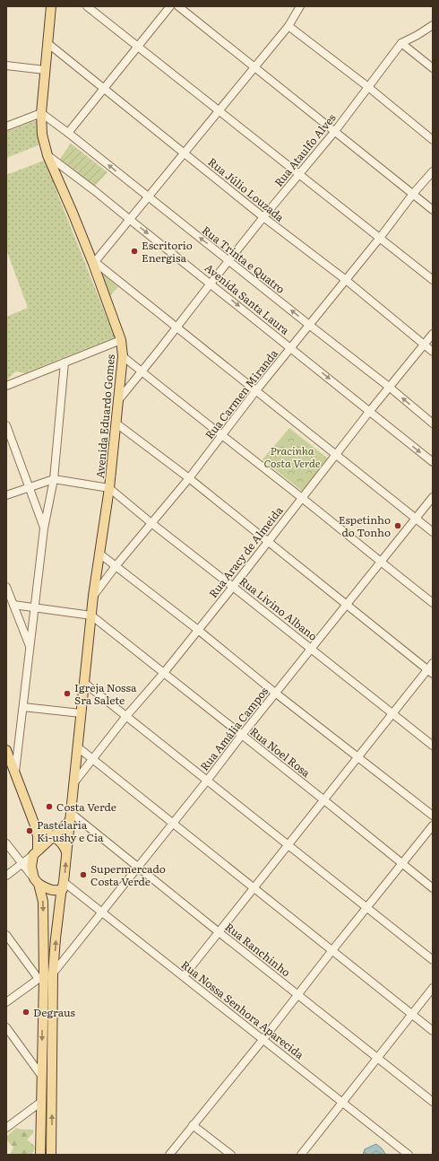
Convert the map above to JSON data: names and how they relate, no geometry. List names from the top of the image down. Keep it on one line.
{"streets":{"main road":["Avenida Eduardo Gomes"],"street":["Rua Ataulfo Alves","Rua Júlio Louzada","Rua Trinta e Quatro","Avenida Santa Laura","Rua Carmen Miranda","Rua Aracy de Almeida","Rua Livino Albano","Rua Amália Campos","Rua Noel Rosa","Rua Ranchinho","Rua Nossa Senhora Aparecida"]},"crossings":[["Rua Ataulfo Alves","Rua Júlio Louzada"],["Rua Ataulfo Alves","Rua Trinta e Quatro"],["Rua Ataulfo Alves","Avenida Santa Laura"],["Rua Ataulfo Alves","Avenida Eduardo Gomes"],["Rua Júlio Louzada","Rua Carmen Miranda"],["Rua Júlio Louzada","Avenida Eduardo Gomes"],["Rua Júlio Louzada","Rua Aracy de Almeida"],["Rua Trinta e Quatro","Rua Carmen Miranda"],["Rua Trinta e Quatro","Avenida Eduardo Gomes"],["Rua Trinta e Quatro","Rua Aracy de Almeida"],["Avenida Santa Laura","Rua Carmen Miranda"],["Avenida Santa Laura","Avenida Eduardo Gomes"],["Avenida Santa Laura","Rua Aracy de Almeida"],["Rua Carmen Miranda","Avenida Eduardo Gomes"],["Rua Carmen Miranda","Rua Livino Albano"],["Avenida Eduardo Gomes","Rua Aracy de Almeida"],["Avenida Eduardo Gomes","Rua Livino Albano"],["Avenida Eduardo Gomes","Rua Noel Rosa"],["Avenida Eduardo Gomes","Rua Ranchinho"],["Avenida Eduardo Gomes","Rua Nossa Senhora Aparecida"],["Rua Aracy de Almeida","Rua Livino Albano"],["Rua Aracy de Almeida","Rua Noel Rosa"],["Rua Livino Albano","Rua Amália Campos"],["Rua Amália Campos","Rua Noel Rosa"],["Rua Amália Campos","Rua Ranchinho"],["Rua Amália Campos","Rua Nossa Senhora Aparecida"]],"one_way":["Rua Trinta e Quatro"],"parks":["Pracinha Costa Verde"],"places":["Escritorio Energisa","Espetinho do Tonho","Igreja Nossa Sra Salete","Costa Verde","Pastelaria Ki-ushy e Cia","Supermercado Costa Verde","Degraus"]}
